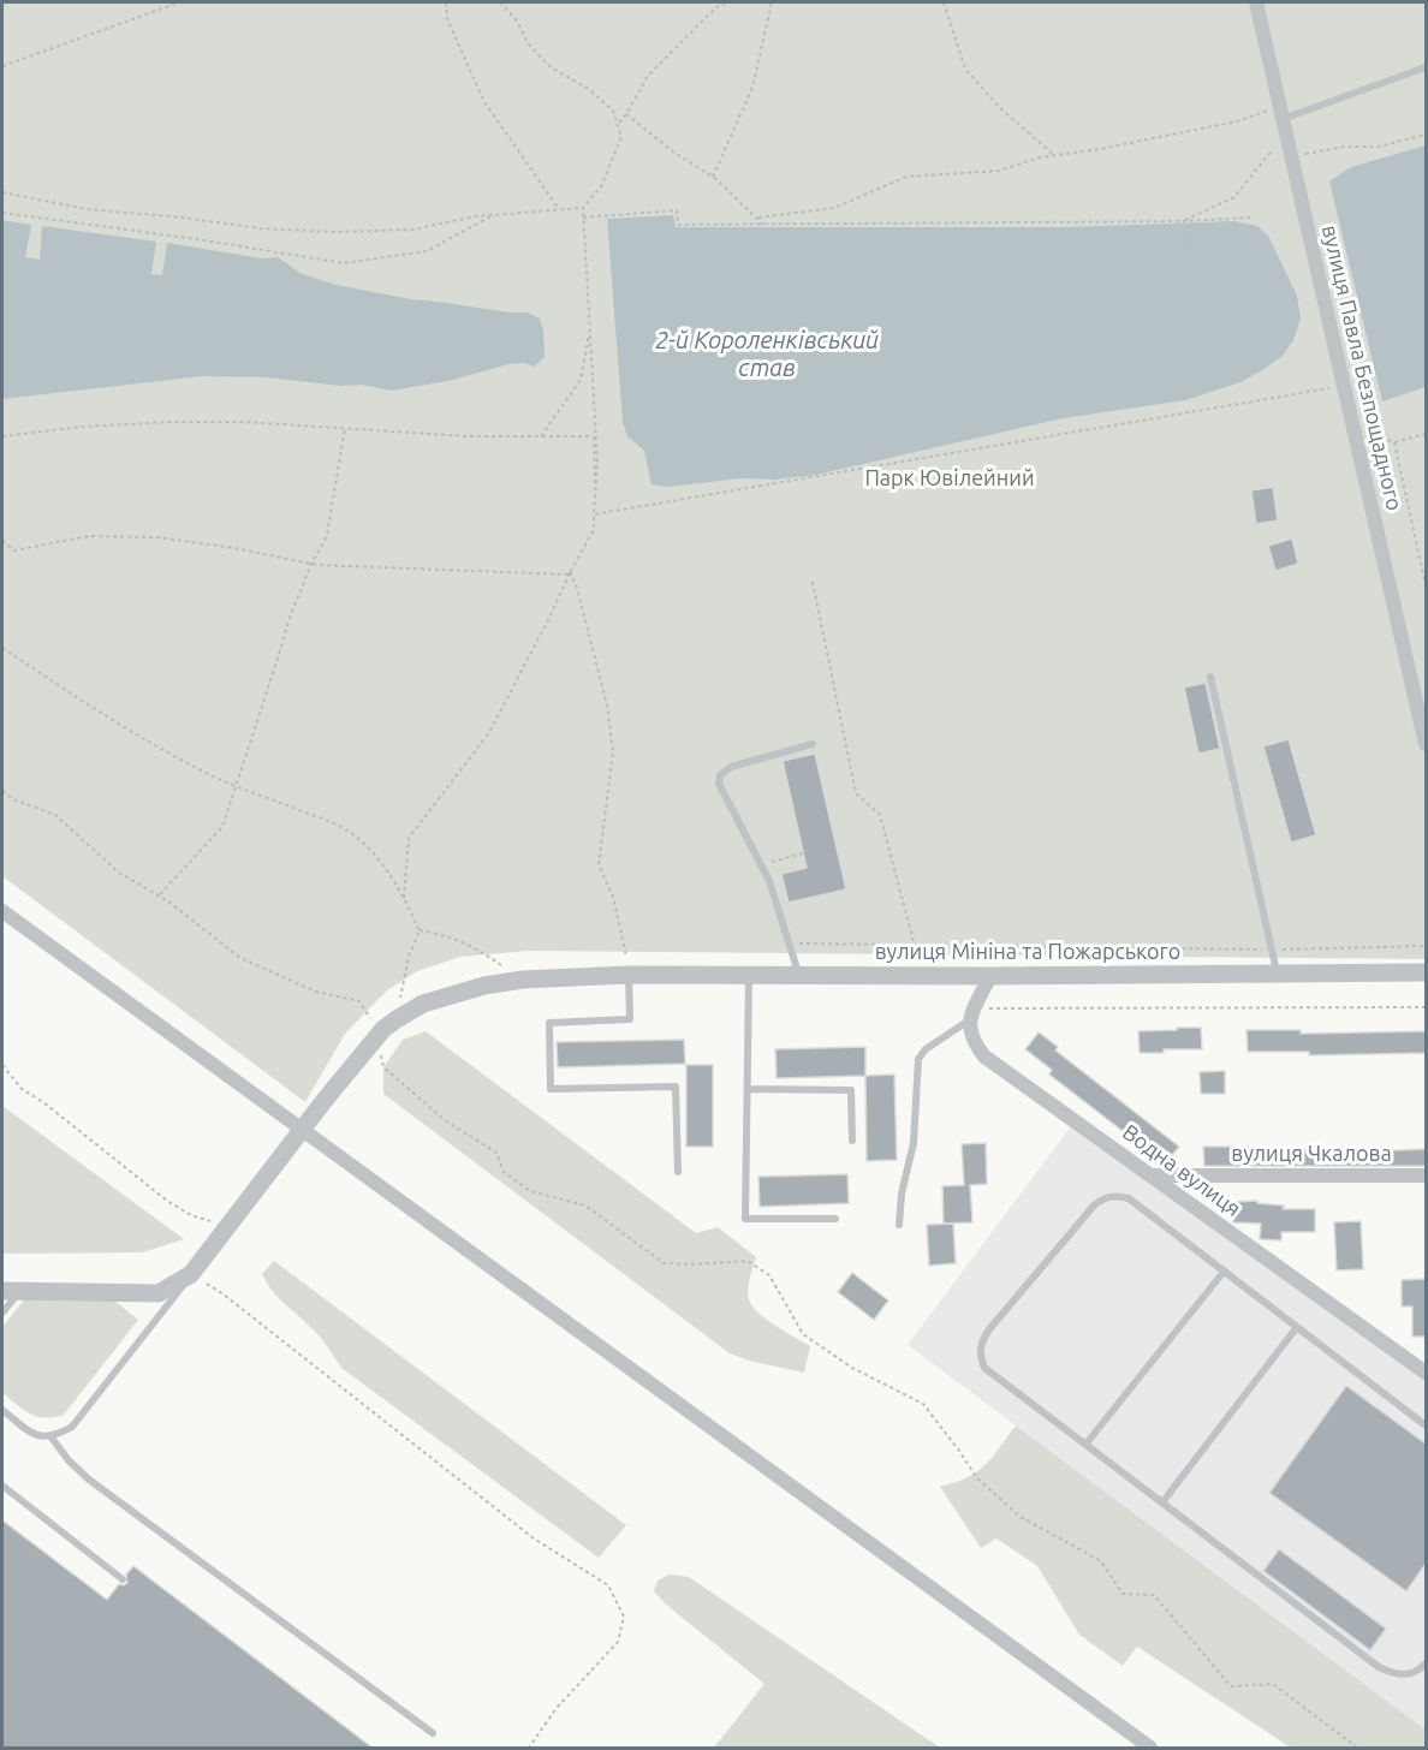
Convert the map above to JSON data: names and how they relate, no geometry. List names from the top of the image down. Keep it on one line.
{"streets":{"street":["вулиця Павла Безпощадного","вулиця Мініна та Пожарського","вулиця Чкалова","Водна вулиця"]},"crossings":[["вулиця Чкалова","Водна вулиця"]],"water":["2-й Короленківський став"],"parks":["Парк Ювілейний"]}
